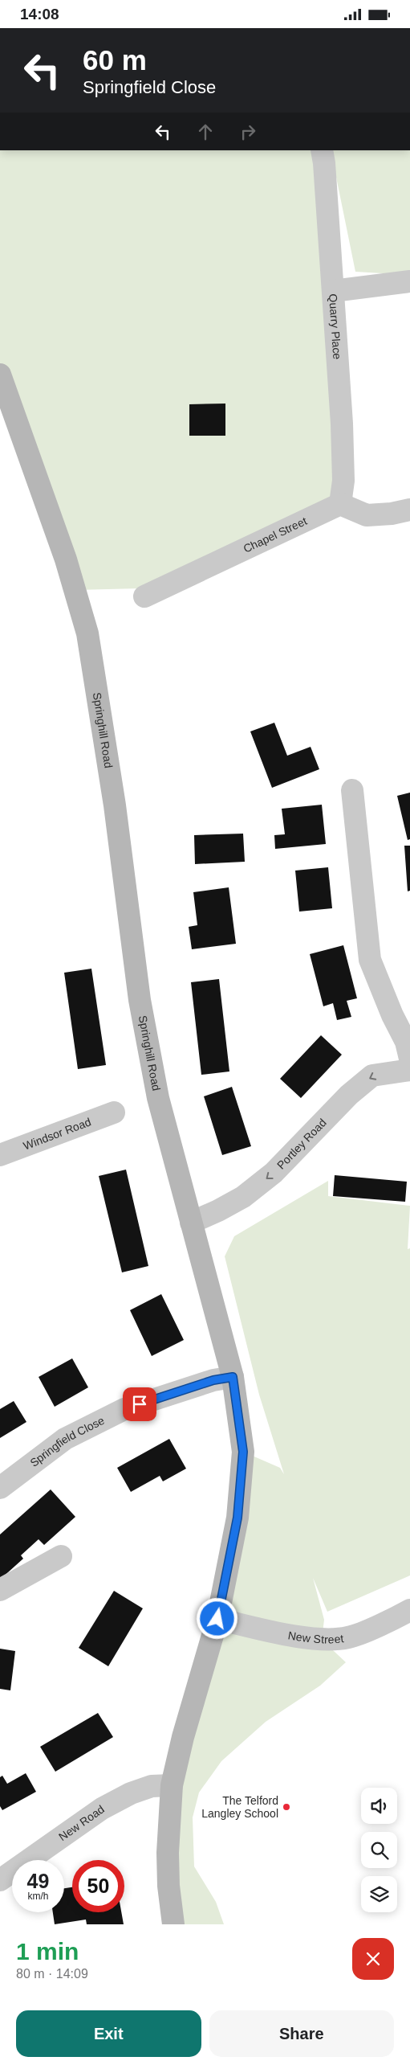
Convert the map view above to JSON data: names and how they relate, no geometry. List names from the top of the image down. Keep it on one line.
{"streets":{"main road":["Springhill Road"],"street":["Quarry Place","Chapel Street","Windsor Road","Portley Road","Springfield Close","New Street","New Road"]},"crossings":[["Quarry Place","Chapel Street"],["Springhill Road","Portley Road"],["Springhill Road","Springfield Close"],["Springhill Road","New Street"],["Springhill Road","New Road"]],"one_way":["Portley Road"],"places":["The Telford Langley School"],"page":{"status":"14:08","turn":["60 m","Springfield Close"],"speed":"49 km/h","limit":"50","heading":["1 min","80 m · 14:09"],"buttons":["Exit","Share"]}}
